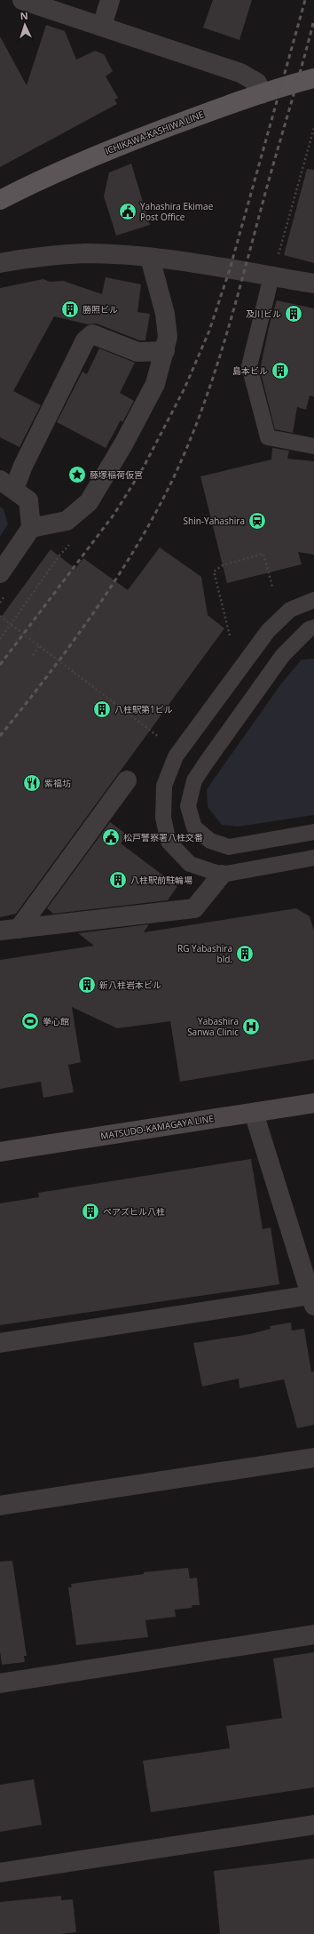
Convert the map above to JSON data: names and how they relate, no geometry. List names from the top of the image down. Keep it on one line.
{"streets":{"main road":["ICHIKAWA-KASHIWA LINE","MATSUDO-KAMAGAYA LINE"]},"places":{"public building":["Yahashira Ekimae Post Office","松戸警察署八柱交番"],"building":["勝照ビル","及川ビル","島本ビル","八柱駅第1ビル","八柱駅前駐輪場","RG Yabashira bld.","新八柱岩本ビル","ペアズヒル八柱"],"place":["藤塚稲荷仮宮"],"station":["Shin-Yahashira"],"restaurant":["紫福坊"],"sports":["拳心館"],"hospital":["Yabashira Sanwa Clinic"]},"north":"top"}
